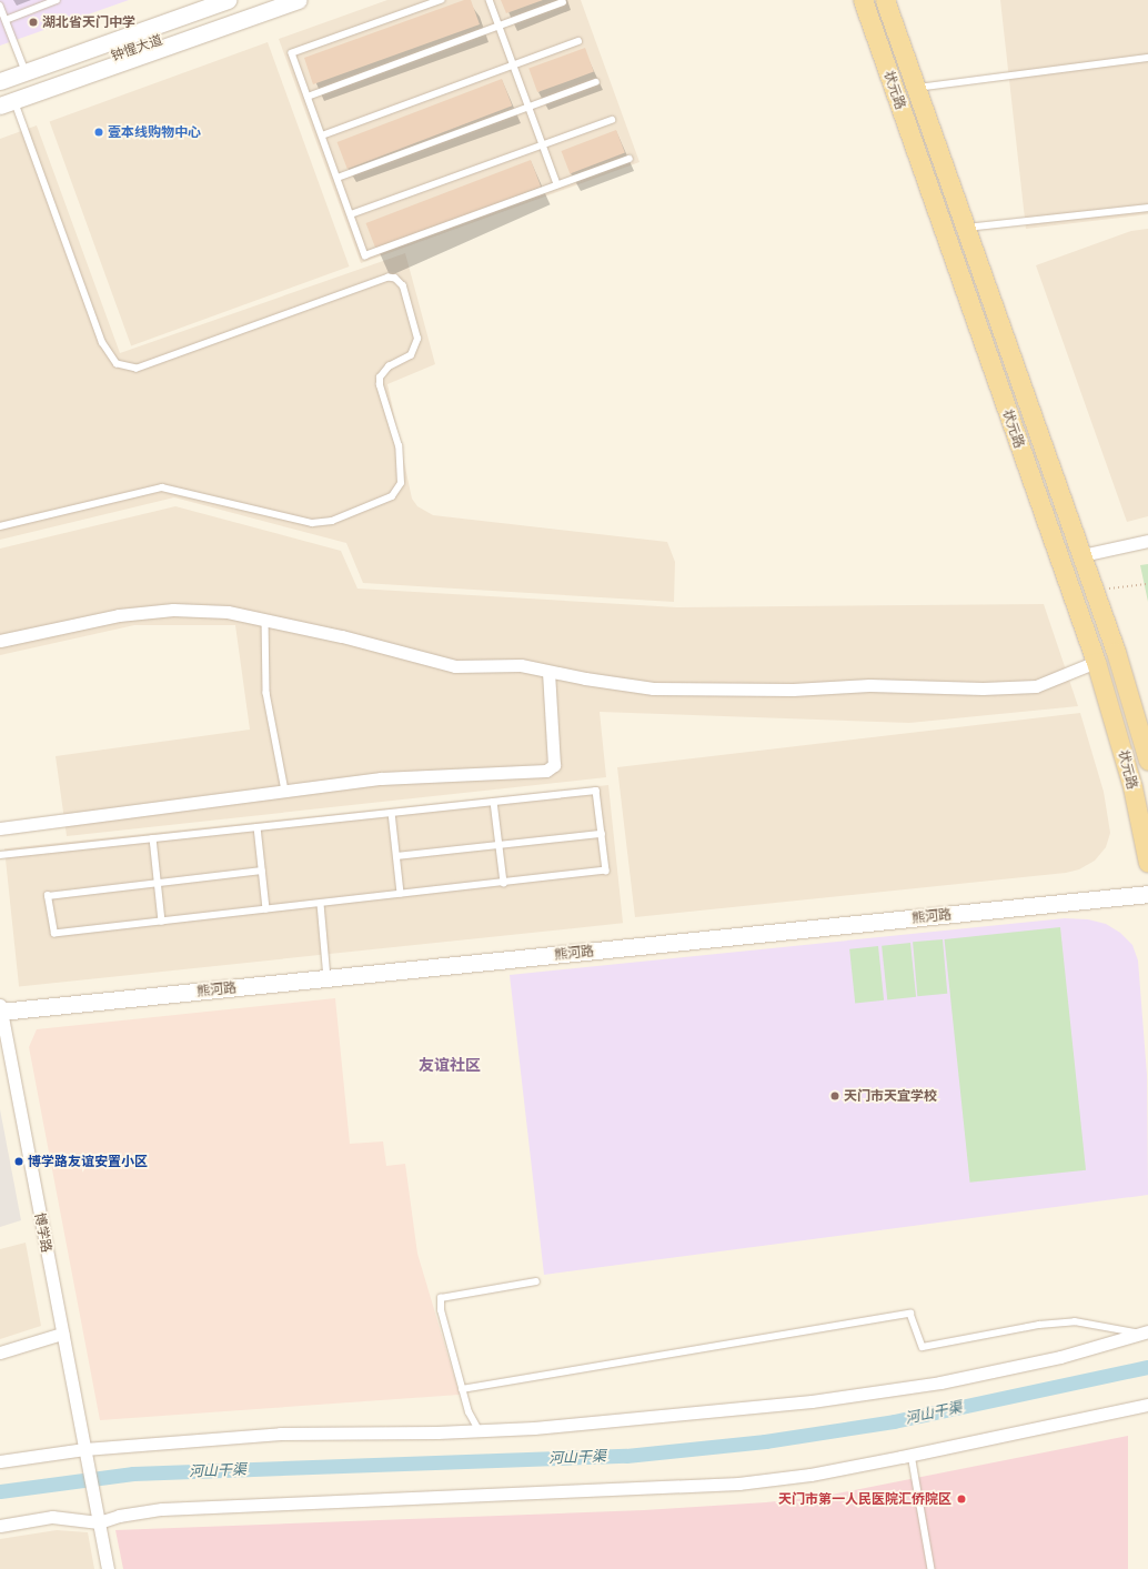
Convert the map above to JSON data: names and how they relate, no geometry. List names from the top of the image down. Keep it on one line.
{"streets":{"main road":["状元路"],"street":["钟惺大道","熊河路","博学路"]},"crossings":[["熊河路","博学路"]],"districts":["友谊社区"],"water":["河山干渠"],"places":["湖北省天门中学","壹本线购物中心","天门市天宜学校","博学路友谊安置小区","天门市第一人民医院汇侨院区"]}
